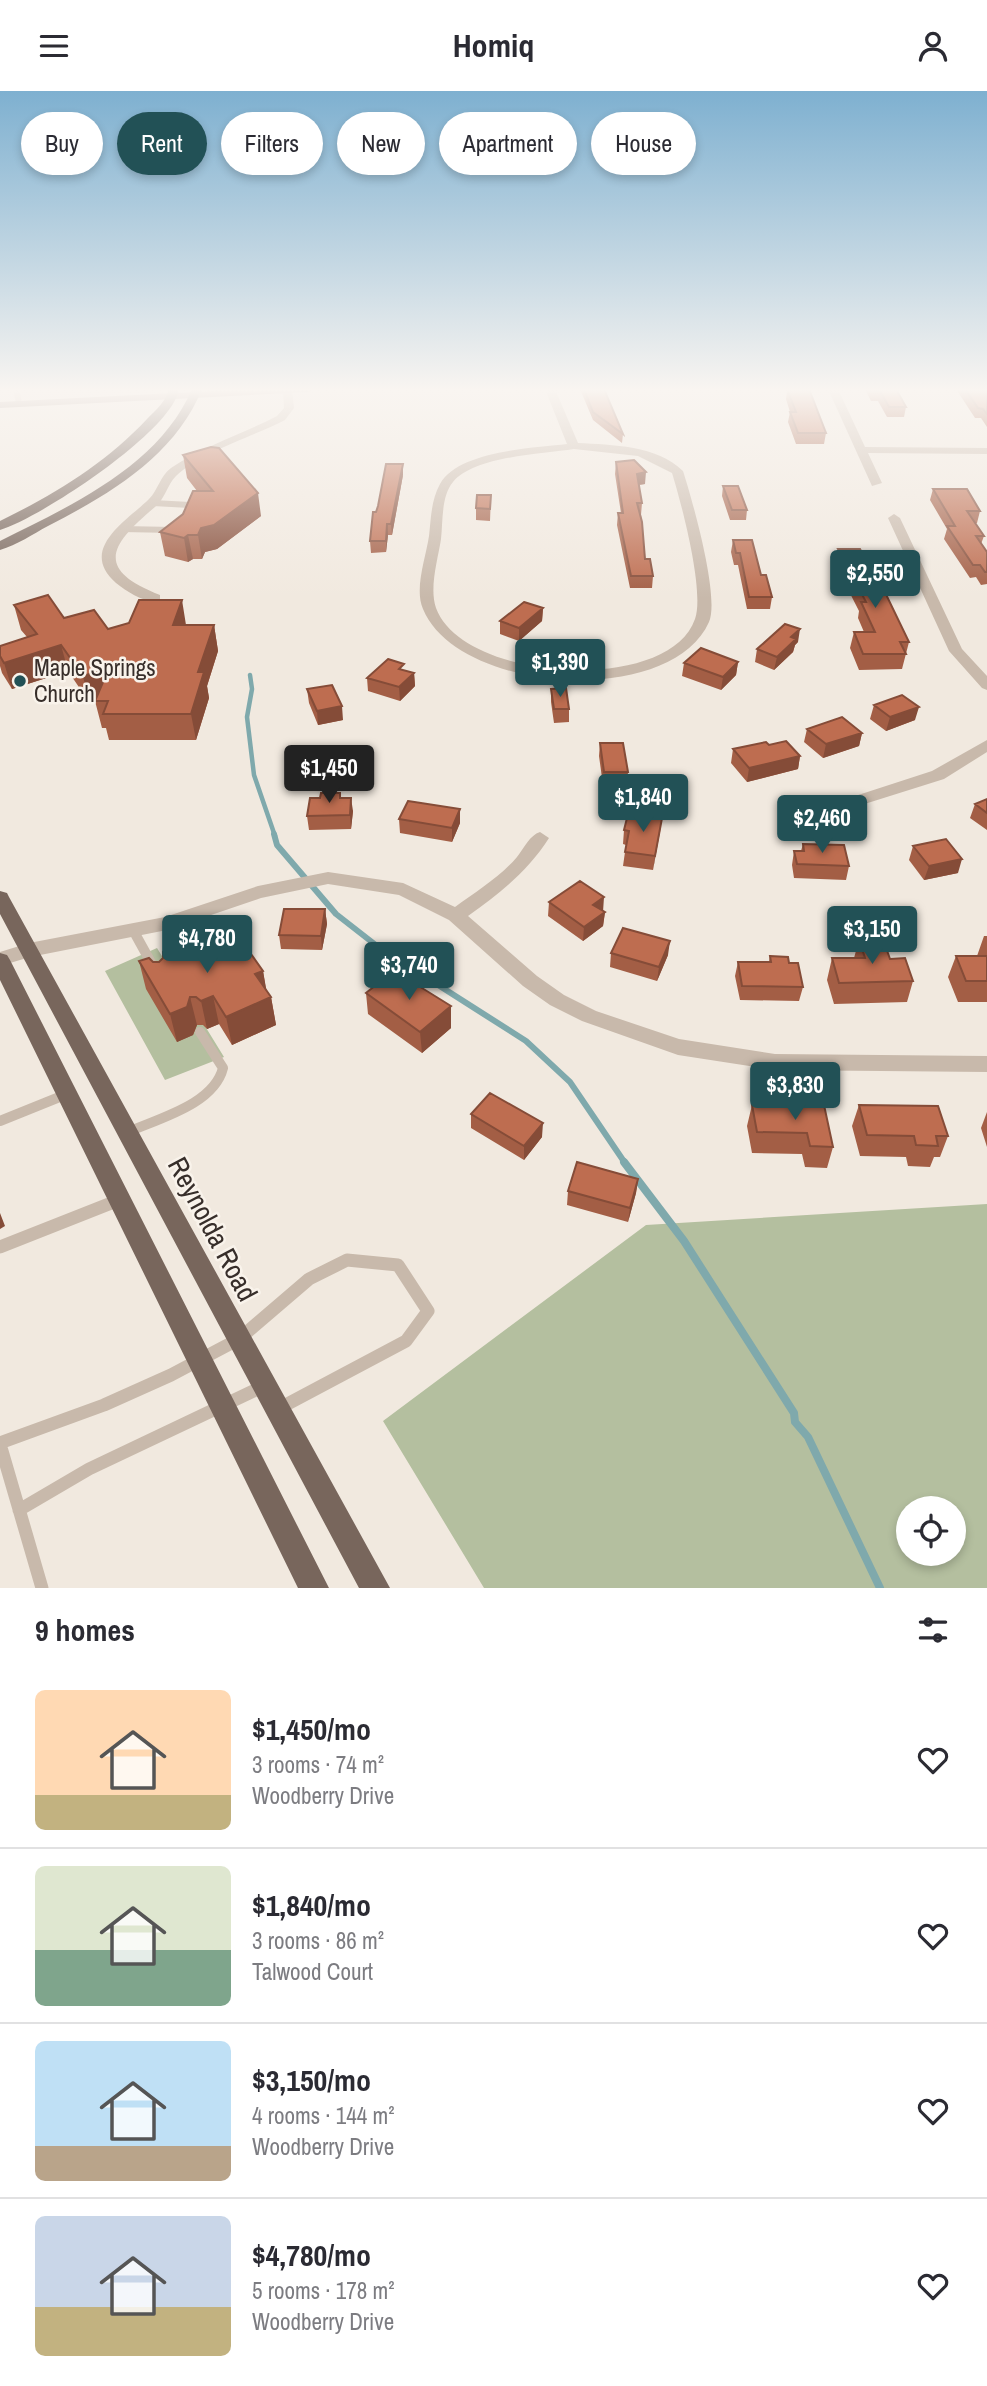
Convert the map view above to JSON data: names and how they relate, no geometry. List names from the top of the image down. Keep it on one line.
{"streets":{"main road":["Reynolda Road"]},"places":["Maple Springs Church"],"page":{"header":"Homiq","chip":["Buy","Rent","Filters","New","Apartment","House"],"price":["$2,550","$1,390","$1,450","$1,840","$2,460","$3,150","$4,780","$3,740","$3,830"],"heading":"9 homes","list":[{"name":"$1,450/mo","note":"3 rooms · 74 m² · Woodberry Drive"},{"name":"$1,840/mo","note":"3 rooms · 86 m² · Talwood Court"},{"name":"$3,150/mo","note":"4 rooms · 144 m² · Woodberry Drive"},{"name":"$4,780/mo","note":"5 rooms · 178 m² · Woodberry Drive"}]}}
